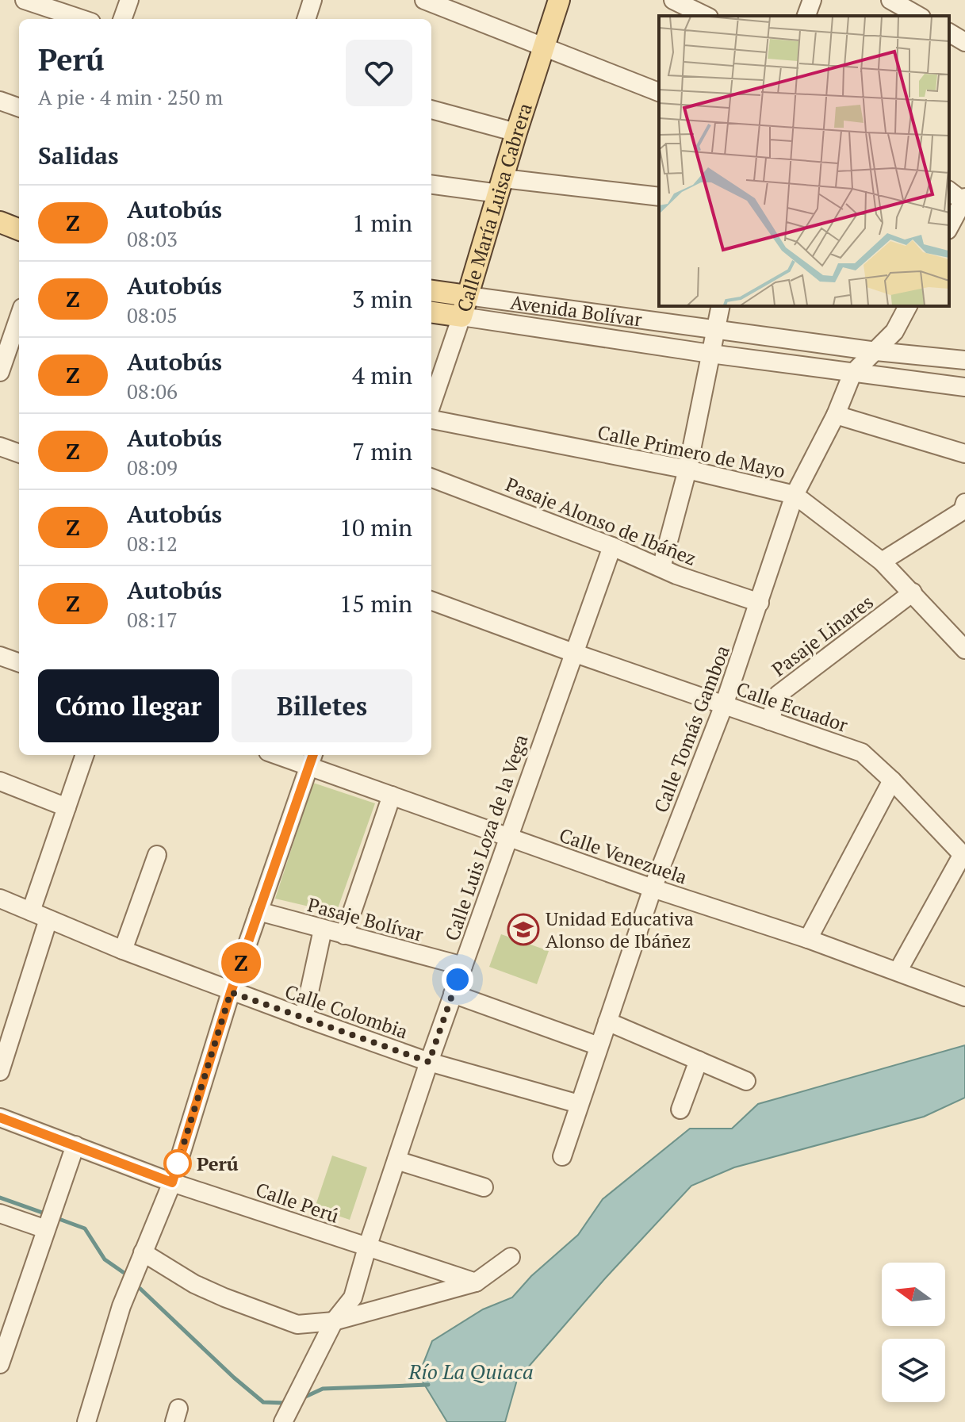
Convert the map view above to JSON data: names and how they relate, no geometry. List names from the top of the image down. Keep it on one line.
{"streets":{"main road":["Calle María Luisa Cabrera","Avenida Bolívar"],"street":["Calle Primero de Mayo","Pasaje Alonso de Ibáñez","Pasaje Linares","Calle Ecuador","Calle Tomás Gamboa","Calle Luis Loza de la Vega","Calle Venezuela","Pasaje Bolívar","Calle Colombia","Calle Perú"]},"crossings":[["Calle María Luisa Cabrera","Avenida Bolívar"],["Avenida Bolívar","Calle Tomás Gamboa"],["Calle Primero de Mayo","Pasaje Linares"],["Calle Primero de Mayo","Calle Tomás Gamboa"],["Pasaje Alonso de Ibáñez","Calle Tomás Gamboa"],["Pasaje Alonso de Ibáñez","Calle Luis Loza de la Vega"],["Pasaje Linares","Calle Ecuador"],["Calle Ecuador","Calle Tomás Gamboa"],["Calle Ecuador","Calle Luis Loza de la Vega"],["Calle Tomás Gamboa","Calle Venezuela"],["Calle Tomás Gamboa","Calle Colombia"],["Calle Luis Loza de la Vega","Calle Venezuela"],["Calle Luis Loza de la Vega","Pasaje Bolívar"],["Calle Luis Loza de la Vega","Calle Colombia"],["Calle Luis Loza de la Vega","Calle Perú"]],"water":["Río La Quiaca"],"places":{"school or university":["Unidad Educativa Alonso de Ibáñez"],"other":["Perú"]},"lines":["bus line Z"],"north":"left","page":{"on_map":"Z","heading":[["Perú","A pie · 4 min · 250 m"],"Salidas"],"list":[{"mark":"Z","name":"Autobús","note":"08:03","value":"1 min"},{"mark":"Z","name":"Autobús","note":"08:05","value":"3 min"},{"mark":"Z","name":"Autobús","note":"08:06","value":"4 min"},{"mark":"Z","name":"Autobús","note":"08:09","value":"7 min"},{"mark":"Z","name":"Autobús","note":"08:12","value":"10 min"},{"mark":"Z","name":"Autobús","note":"08:17","value":"15 min"}],"buttons":["Cómo llegar","Billetes"]}}
